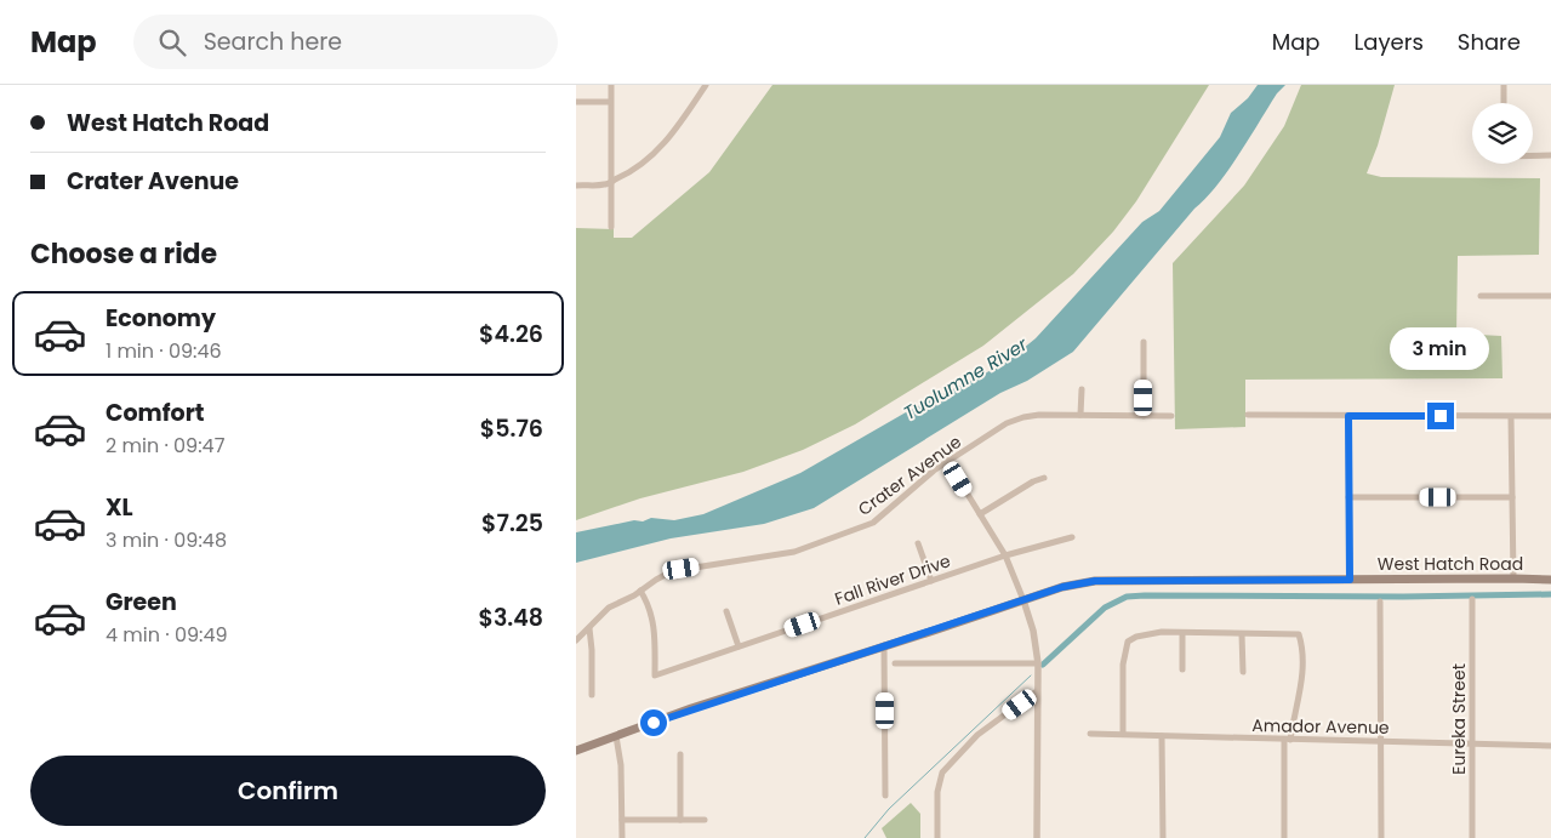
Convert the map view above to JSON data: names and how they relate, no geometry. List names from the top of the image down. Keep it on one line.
{"streets":{"main road":["West Hatch Road"],"street":["Crater Avenue","Fall River Drive","Eureka Street","Amador Avenue"]},"crossings":[["Crater Avenue","Fall River Drive"],["Eureka Street","Amador Avenue"]],"water":["Tuolumne River"],"page":{"header":"Map","search":"Search here","nav":["Map","Layers","Share"],"banner":["West Hatch Road","Crater Avenue"],"heading":"Choose a ride","list":[{"name":"Economy","note":"1 min · 09:46","value":"$4.26"},{"name":"Comfort","note":"2 min · 09:47","value":"$5.76"},{"name":"XL","note":"3 min · 09:48","value":"$7.25"},{"name":"Green","note":"4 min · 09:49","value":"$3.48"}],"bubble":"3 min","buttons":"Confirm"}}
